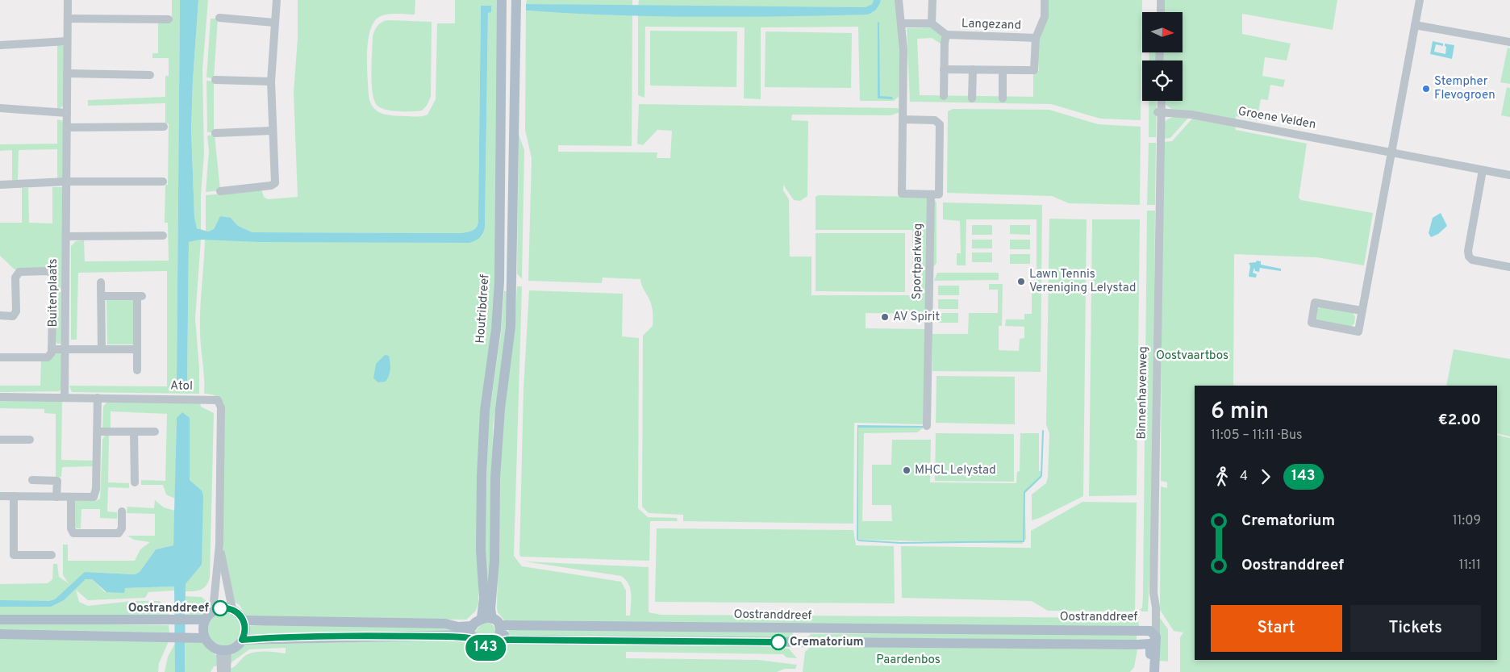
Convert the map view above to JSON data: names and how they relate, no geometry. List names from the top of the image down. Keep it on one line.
{"streets":{"main road":["Houtribdreef","Binnenhavenweg","Oostranddreef"],"street":["Langezand","Groene Velden","Sportparkweg","Buitenplaats","Atol"]},"crossings":[["Groene Velden","Binnenhavenweg"],["Buitenplaats","Atol"],["Houtribdreef","Oostranddreef"],["Binnenhavenweg","Oostranddreef"]],"parks":["Oostvaartbos","Paardenbos"],"places":["Stempher Flevogroen","Lawn Tennis Vereniging Lelystad","AV Spirit","MHCL Lelystad","Oostranddreef","Crematorium"],"lines":["bus line 143"],"north":"right","page":{"on_map":"143","heading":["6 min","11:05 – 11:11 · Bus","€2.00"],"legs":["4","143"],"list":[{"name":"Crematorium","value":"11:09"},{"name":"Oostranddreef","value":"11:11"}],"buttons":["Start","Tickets"]}}
